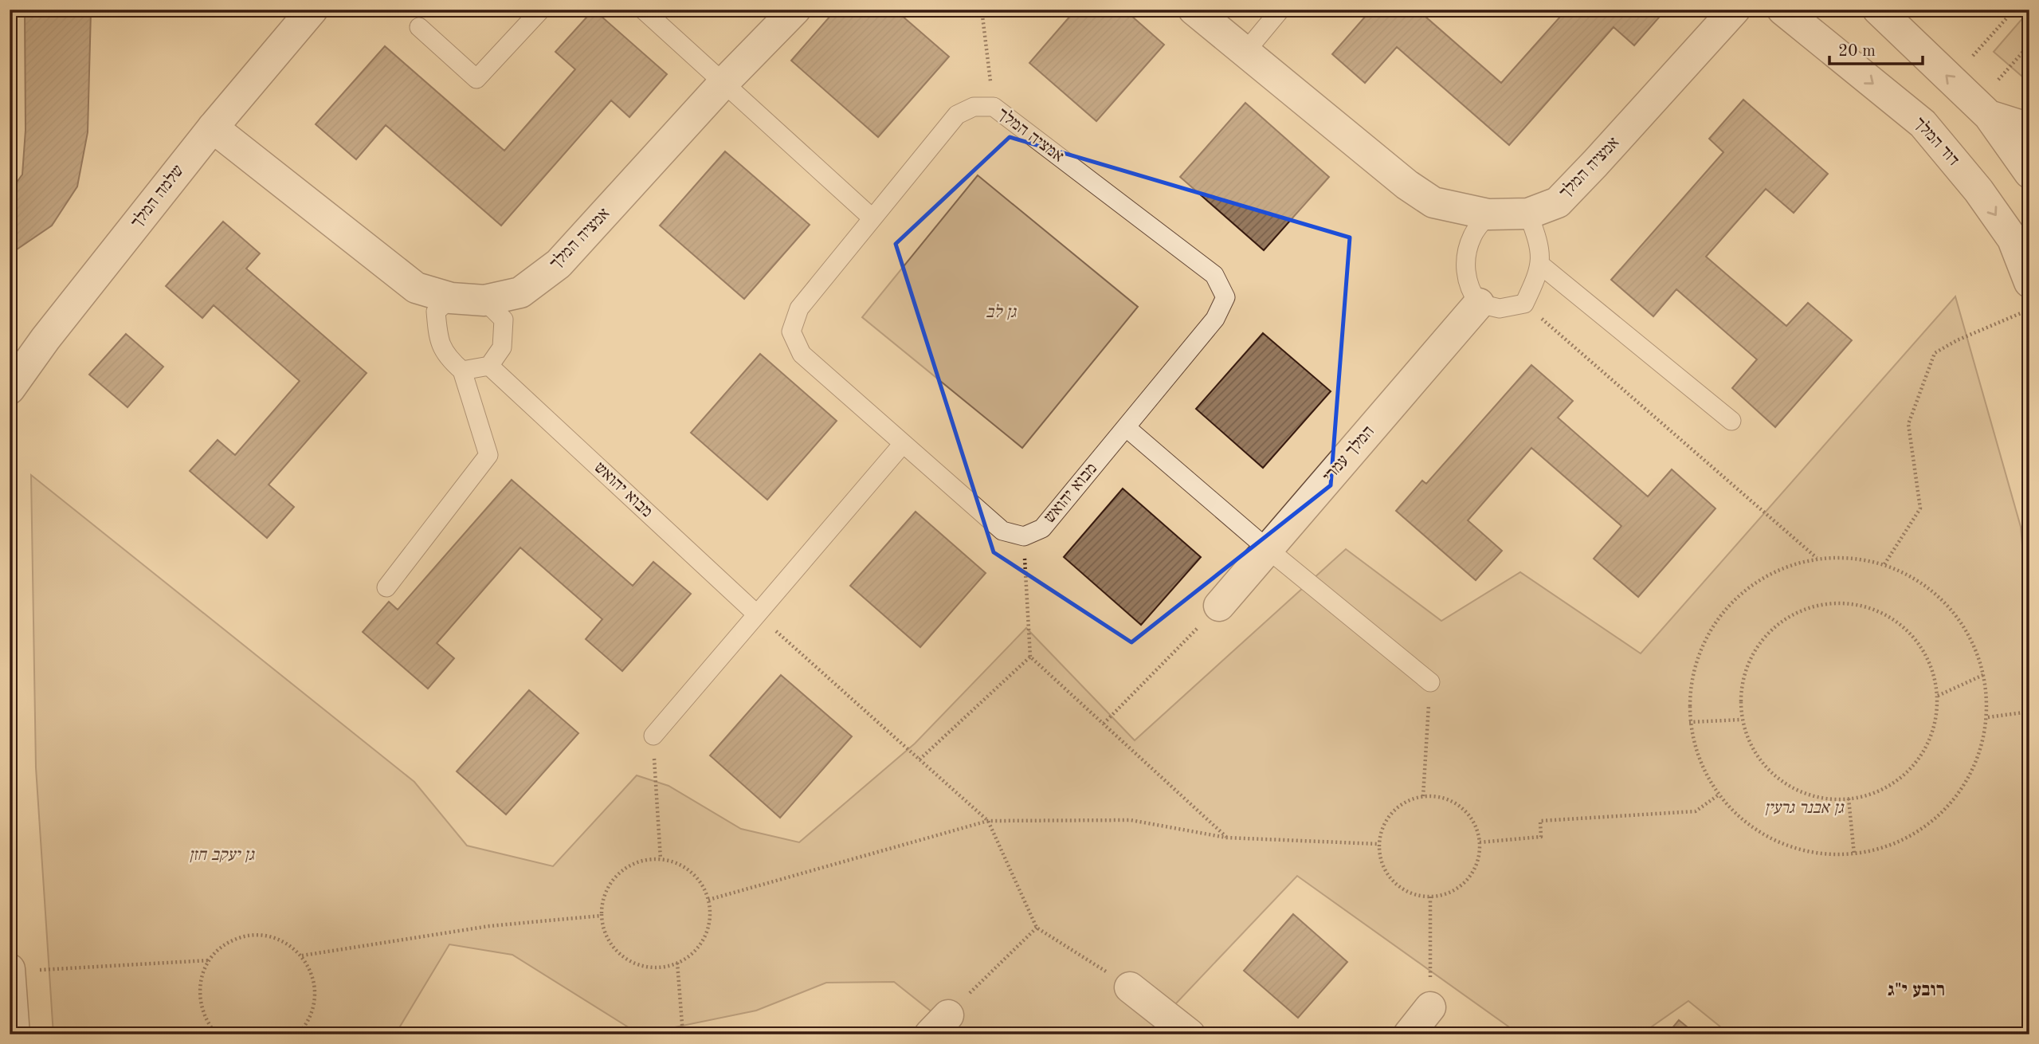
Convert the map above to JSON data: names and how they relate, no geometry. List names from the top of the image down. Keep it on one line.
{"streets":{"street":["אמציה המלך","דוד המלך","שלמה המלך","המלך עמרי"],"lane":["מבוא יהואש"]},"crossings":[["אמציה המלך","שלמה המלך"],["אמציה המלך","המלך עמרי"],["אמציה המלך","מבוא יהואש"]],"districts":["רובע י\"ג"],"parks":["גן לב","גן אבנר גרעין","גן יעקב חזן"],"scale_bar":"20 m"}
